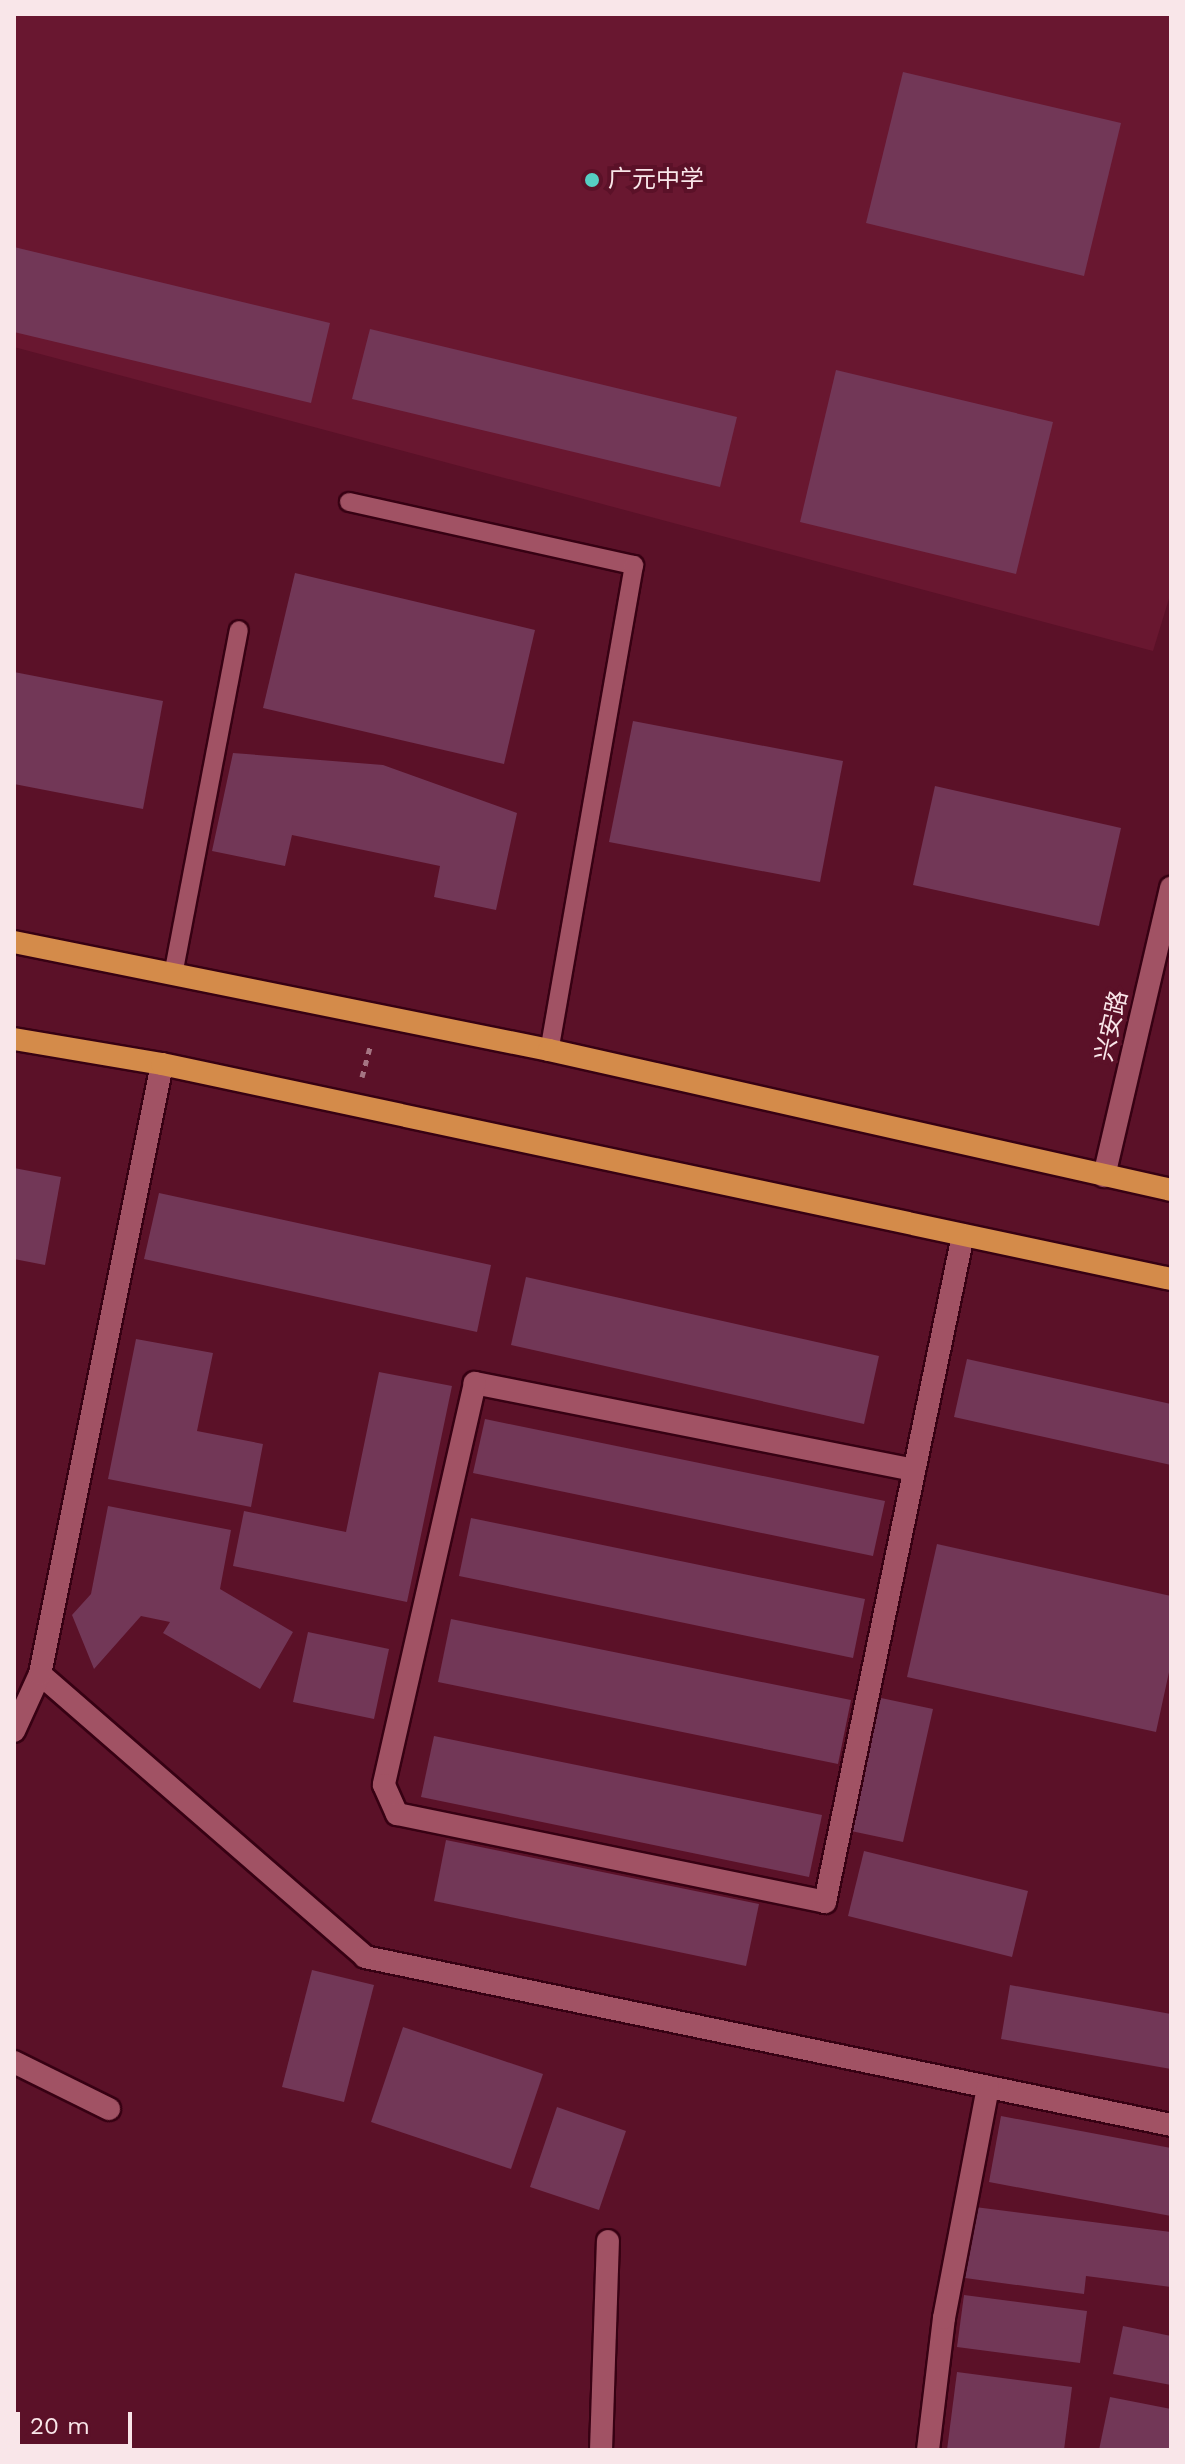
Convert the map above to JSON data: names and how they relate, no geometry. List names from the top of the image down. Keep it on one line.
{"streets":{"street":["兴安路"]},"places":["广元中学"],"scale_bar":"20 m"}
